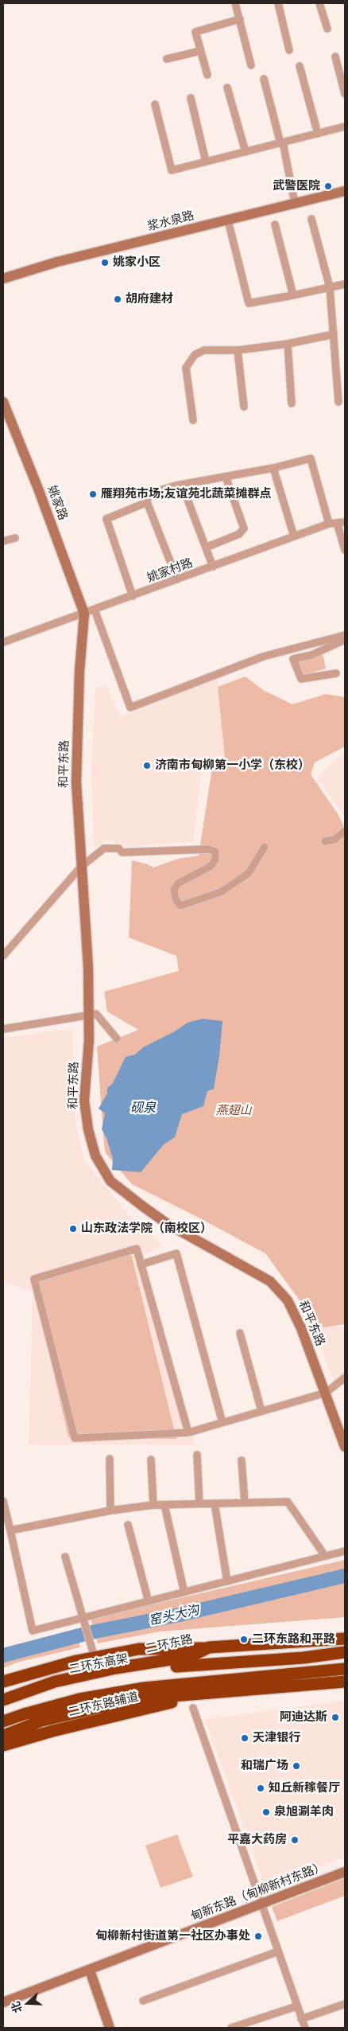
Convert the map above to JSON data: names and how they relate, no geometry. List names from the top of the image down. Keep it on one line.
{"streets":{"highway":["二环东路","二环东高架","二环东路辅道"],"main road":["浆水泉路","姚家路","和平东路","甸新东路（甸柳新村东路）"],"street":["姚家村路"]},"crossings":[["姚家路","姚家村路"],["姚家路","和平东路"],["姚家村路","和平东路"]],"water":["砚泉","窑头大沟"],"parks":["燕翅山"],"places":["武警医院","姚家小区","胡府建材","雁翔苑市场;友谊苑北蔬菜摊群点","济南市甸柳第一小学（东校）","山东政法学院（南校区）","二环东路和平路","阿迪达斯","天津银行","和瑞广场","知丘新稼餐厅","泉旭涮羊肉","平嘉大药房","甸柳新村街道第一社区办事处"],"north":"left"}
